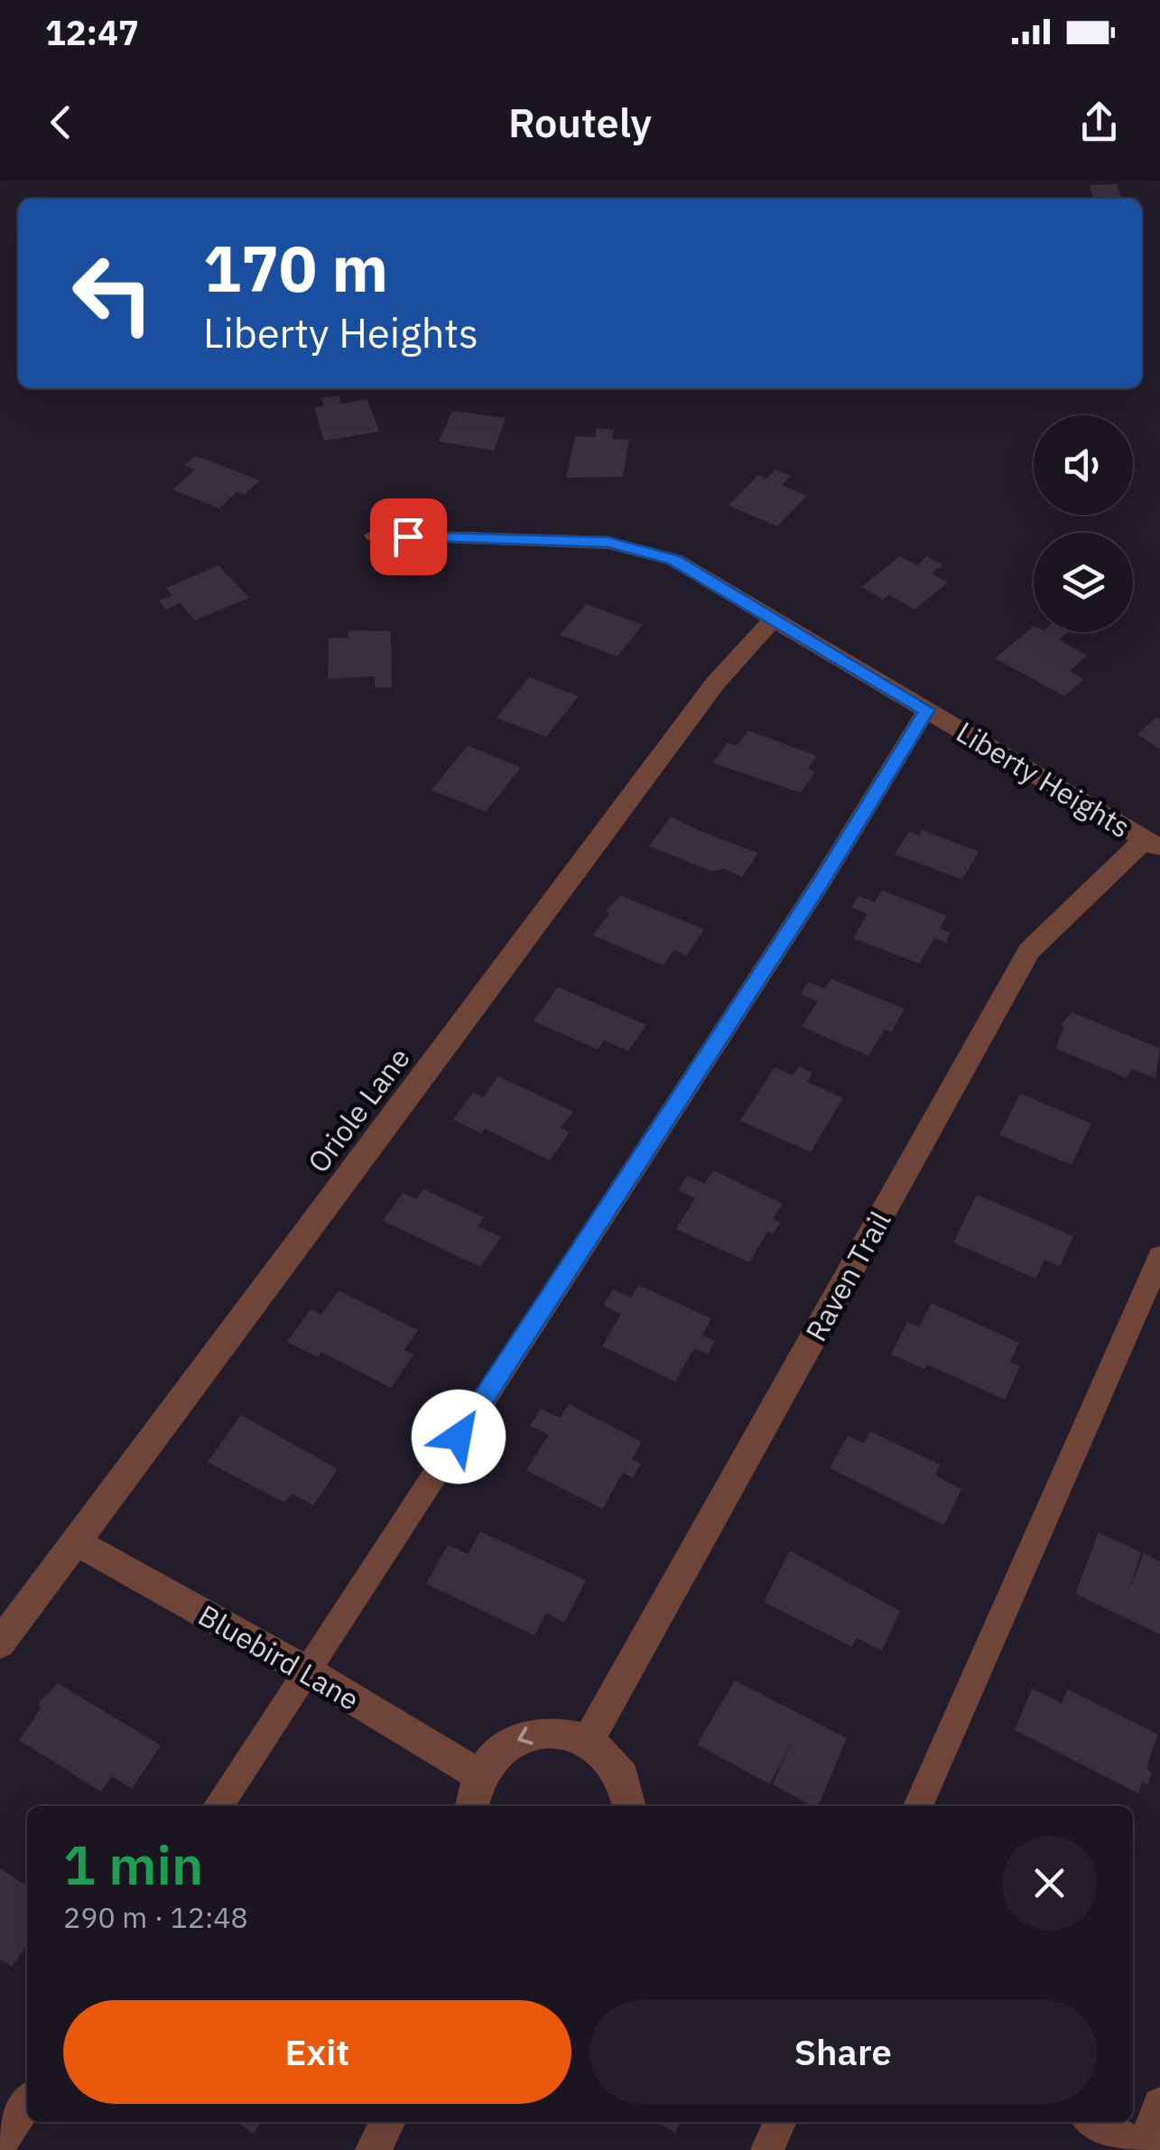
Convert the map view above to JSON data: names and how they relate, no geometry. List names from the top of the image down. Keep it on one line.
{"streets":{"street":["Liberty Heights","Oriole Lane","Raven Trail","Bluebird Lane"]},"crossings":[["Liberty Heights","Oriole Lane"],["Liberty Heights","Raven Trail"],["Oriole Lane","Bluebird Lane"]],"page":{"status":"12:47","header":"Routely","turn":["170 m","Liberty Heights"],"heading":["1 min","290 m · 12:48"],"buttons":["Exit","Share"]}}
